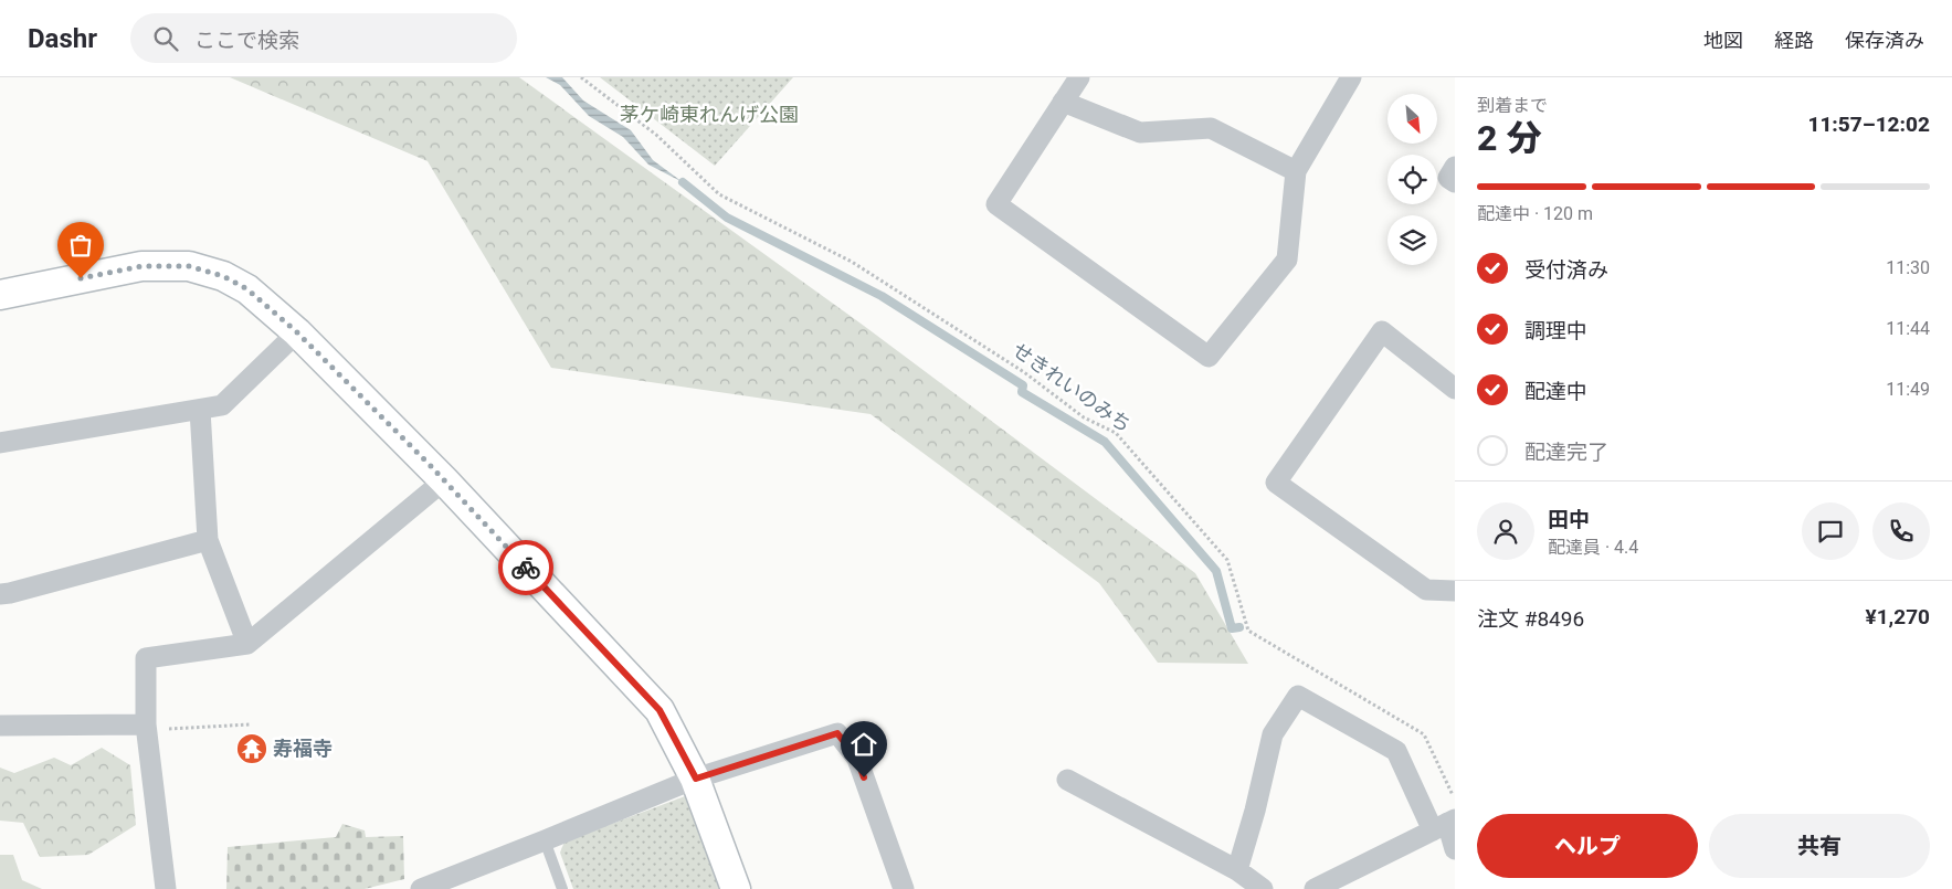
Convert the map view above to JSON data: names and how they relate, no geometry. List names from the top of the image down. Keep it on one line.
{"streets":{"path":["せきれいのみち"]},"parks":["茅ケ崎東れんげ公園"],"places":{"temple":["寿福寺"]},"north":"bottom right","page":{"header":"Dashr","search":"ここで検索","nav":["地図","経路","保存済み"],"heading":["2 分","到着まで","11:57–12:02"],"panel":["田中","配達員 · 4.4","注文 #8496","¥1,270"],"bar":"配達中 · 120 m","list":[["受付済み","11:30"],["調理中","11:44"],["配達中","11:49"],"配達完了"],"buttons":["ヘルプ","共有"]}}
